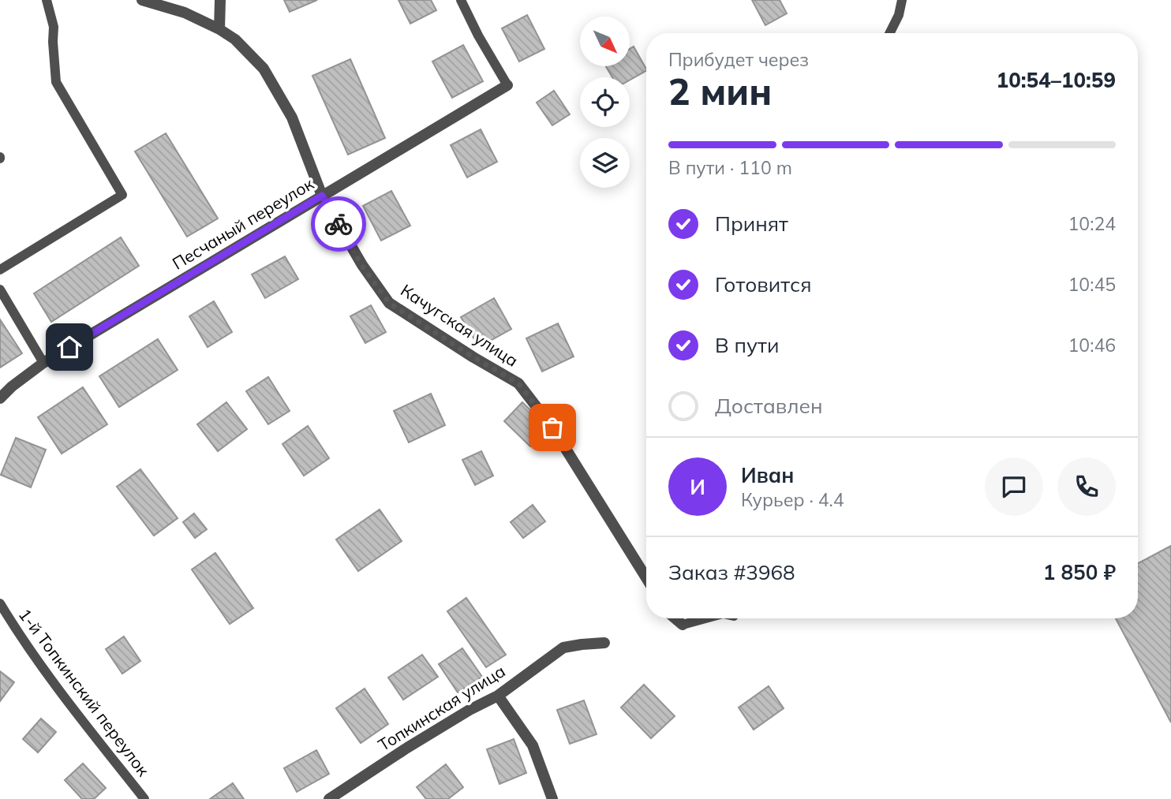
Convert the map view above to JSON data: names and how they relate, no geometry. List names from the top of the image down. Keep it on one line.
{"streets":{"street":["Песчаный переулок","Качугская улица","Топкинская улица"],"lane":["1-й Топкинский переулок"]},"crossings":[["Песчаный переулок","Качугская улица"]],"north":"bottom right","page":{"heading":["2 мин","Прибудет через","10:54–10:59"],"panel":["Иван","Курьер · 4.4","Заказ #3968","1 850 ₽"],"bar":"В пути · 110 m","list":[["Принят","10:24"],["Готовится","10:45"],["В пути","10:46"],"Доставлен"],"round":"И"}}
